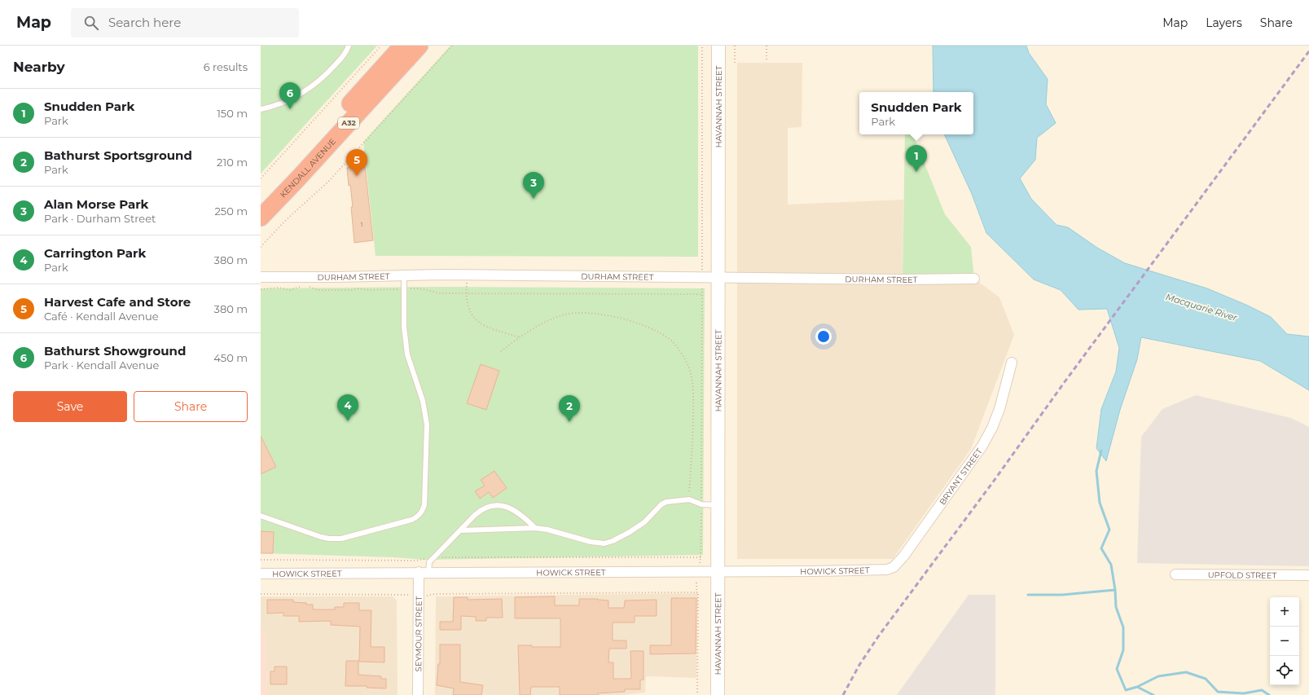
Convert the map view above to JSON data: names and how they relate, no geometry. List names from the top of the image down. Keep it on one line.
{"streets":{"highway":["A32","KENDALL AVENUE"],"street":["HAVANNAH STREET","DURHAM STREET","BRYANT STREET","HOWICK STREET","UPFOLD STREET","SEYMOUR STREET"]},"crossings":[["HAVANNAH STREET","DURHAM STREET"],["HAVANNAH STREET","HOWICK STREET"],["BRYANT STREET","HOWICK STREET"],["HOWICK STREET","SEYMOUR STREET"]],"water":["Macquarie River"],"house_numbers":["1"],"page":{"header":"Map","search":"Search here","nav":["Map","Layers","Share"],"heading":["Nearby","6 results"],"pins":["6","1","5","3","4","2"],"list":[{"mark":"1","name":"Snudden Park","note":"Park","value":"150 m"},{"mark":"2","name":"Bathurst Sportsground","note":"Park","value":"210 m"},{"mark":"3","name":"Alan Morse Park","note":"Park · Durham Street","value":"250 m"},{"mark":"4","name":"Carrington Park","note":"Park","value":"380 m"},{"mark":"5","name":"Harvest Cafe and Store","note":"Café · Kendall Avenue","value":"380 m"},{"mark":"6","name":"Bathurst Showground","note":"Park · Kendall Avenue","value":"450 m"}],"popup":["Snudden Park","Park"],"buttons":["Save","Share"],"map_buttons":["+","−"]}}
